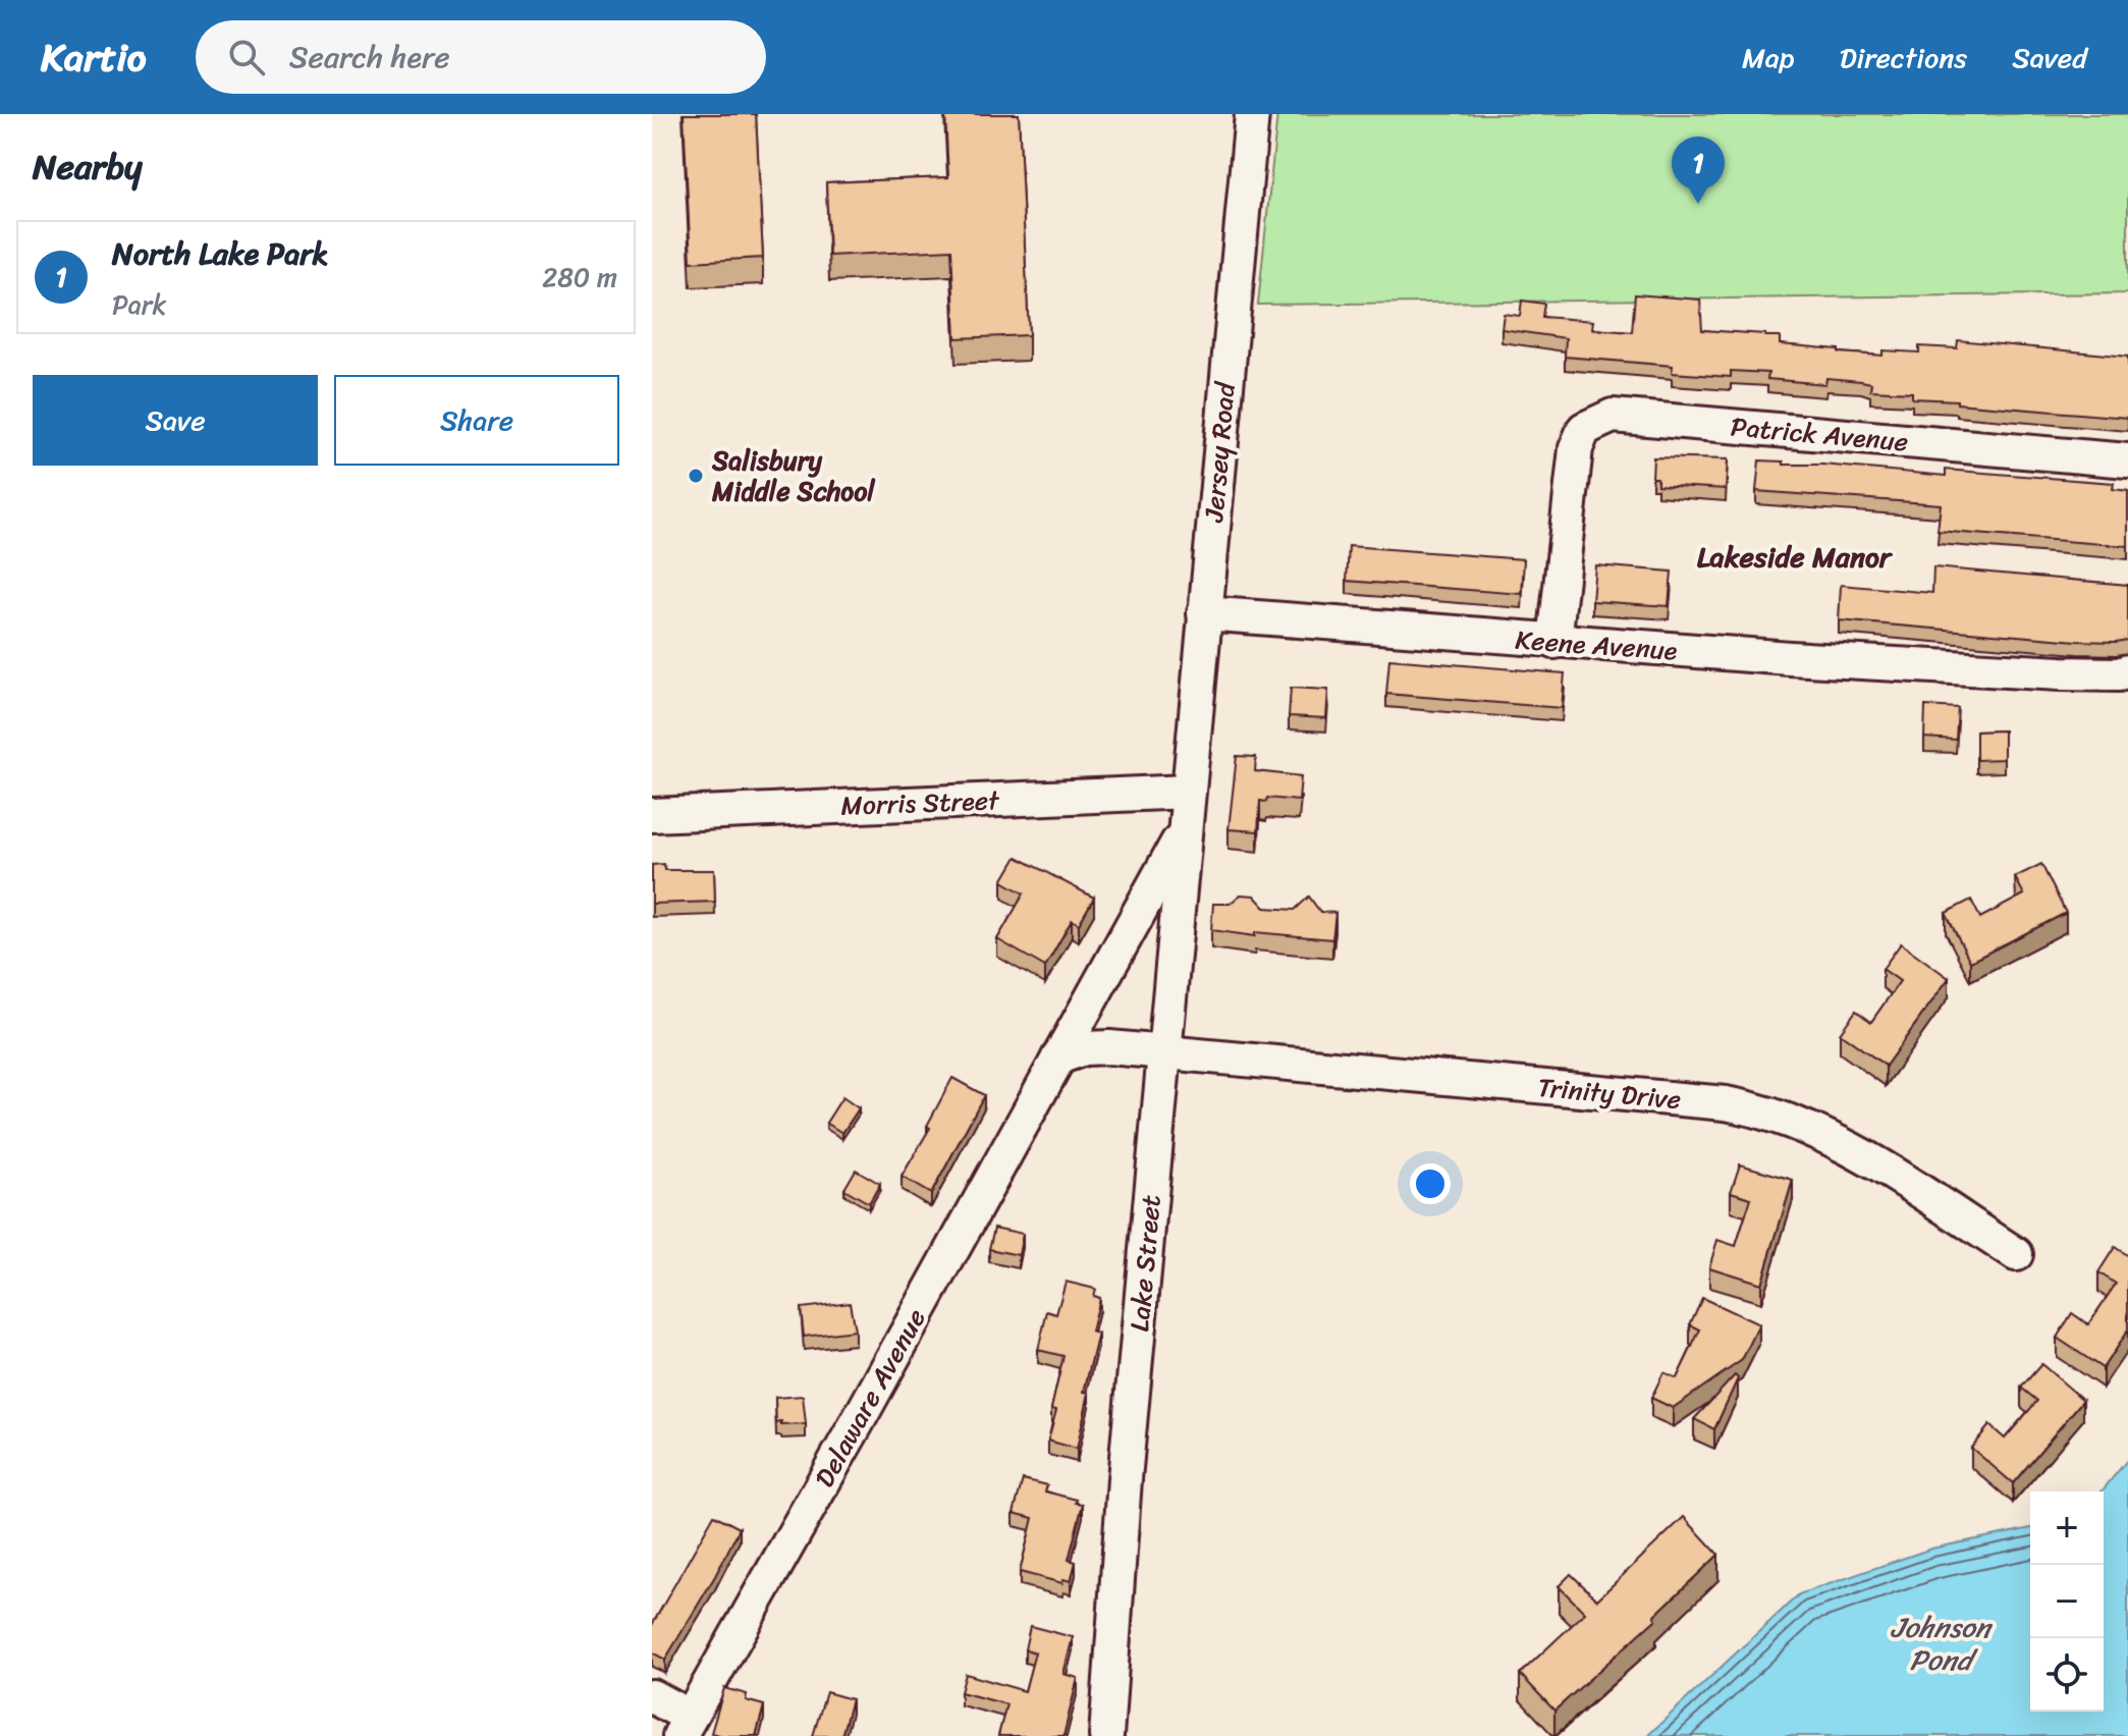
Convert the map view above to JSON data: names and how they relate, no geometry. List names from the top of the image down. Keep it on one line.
{"streets":{"street":["Patrick Avenue","Jersey Road","Keene Avenue","Morris Street","Trinity Drive","Lake Street","Delaware Avenue"]},"crossings":[["Patrick Avenue","Keene Avenue"],["Jersey Road","Keene Avenue"],["Jersey Road","Morris Street"],["Jersey Road","Lake Street"],["Morris Street","Lake Street"],["Trinity Drive","Lake Street"],["Lake Street","Delaware Avenue"]],"districts":["Lakeside Manor"],"water":["Johnson Pond"],"places":["Salisbury Middle School"],"page":{"header":"Kartio","search":"Search here","nav":["Map","Directions","Saved"],"heading":"Nearby","pins":"1","list":[{"mark":"1","name":"North Lake Park","note":"Park","value":"280 m"}],"buttons":["Save","Share"],"map_buttons":["+","−"]}}
